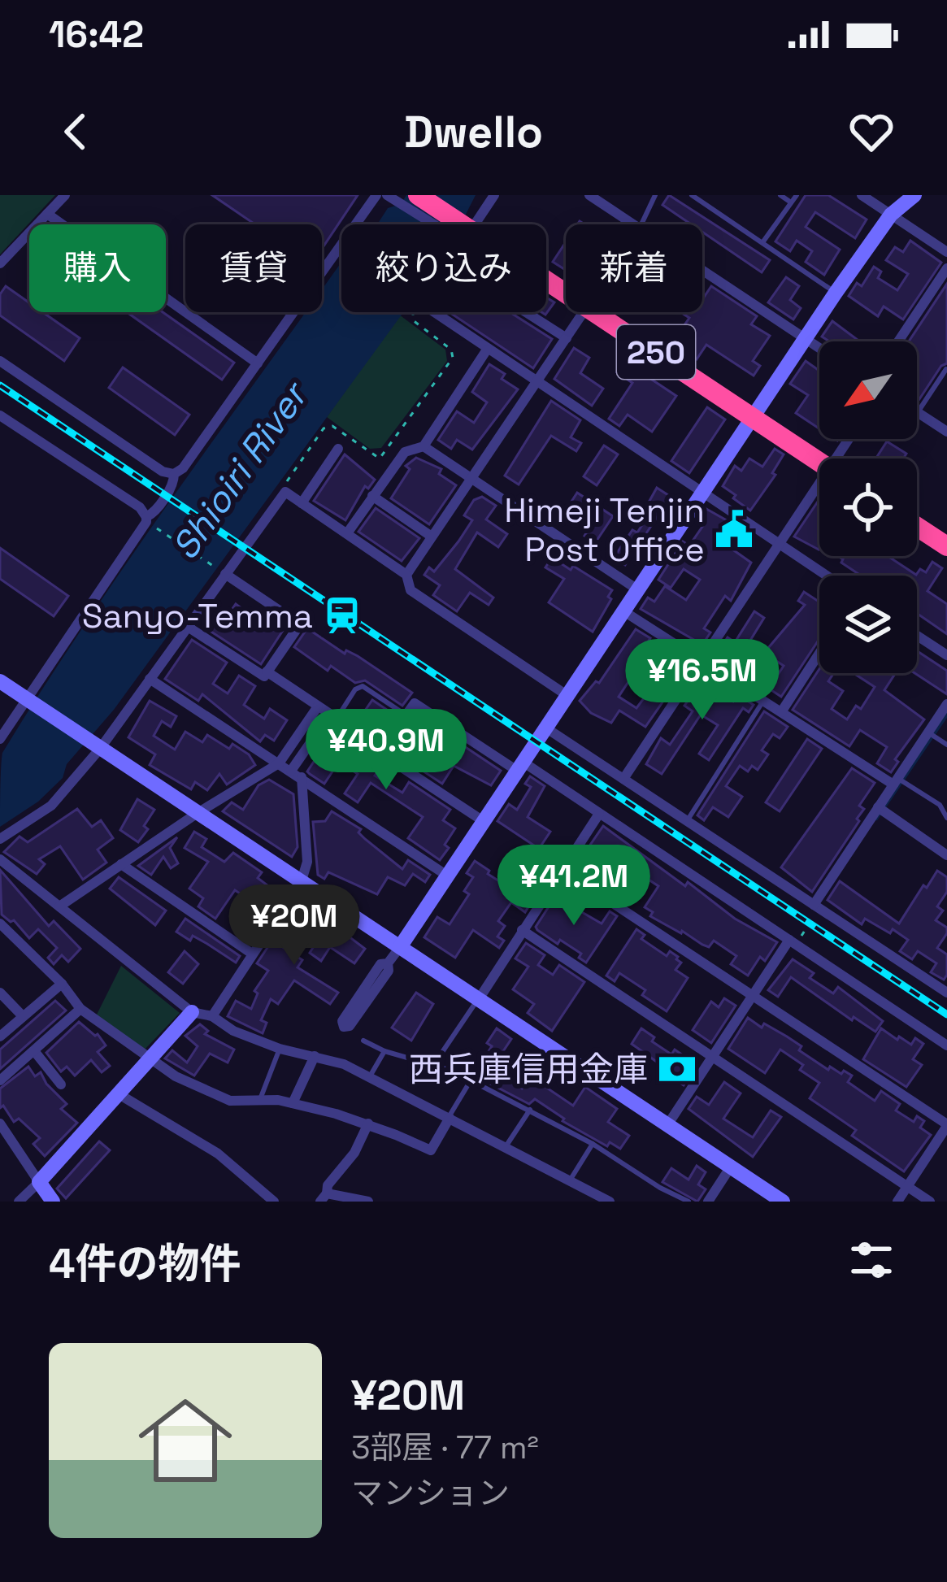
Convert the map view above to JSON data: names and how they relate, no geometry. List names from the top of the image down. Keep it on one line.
{"streets":{"highway":["250"]},"water":["Shioiri River"],"places":{"public building":["Himeji Tenjin Post Office"],"station":["Sanyo-Temma"],"bank":["西兵庫信用金庫"]},"north":"bottom left","page":{"status":"16:42","header":"Dwello","chip":["購入","賃貸","絞り込み","新着"],"price":["¥16.5M","¥40.9M","¥41.2M","¥20M"],"heading":"4件の物件","list":[{"name":"¥20M","note":"3部屋 · 77 m² · マンション"}]}}
